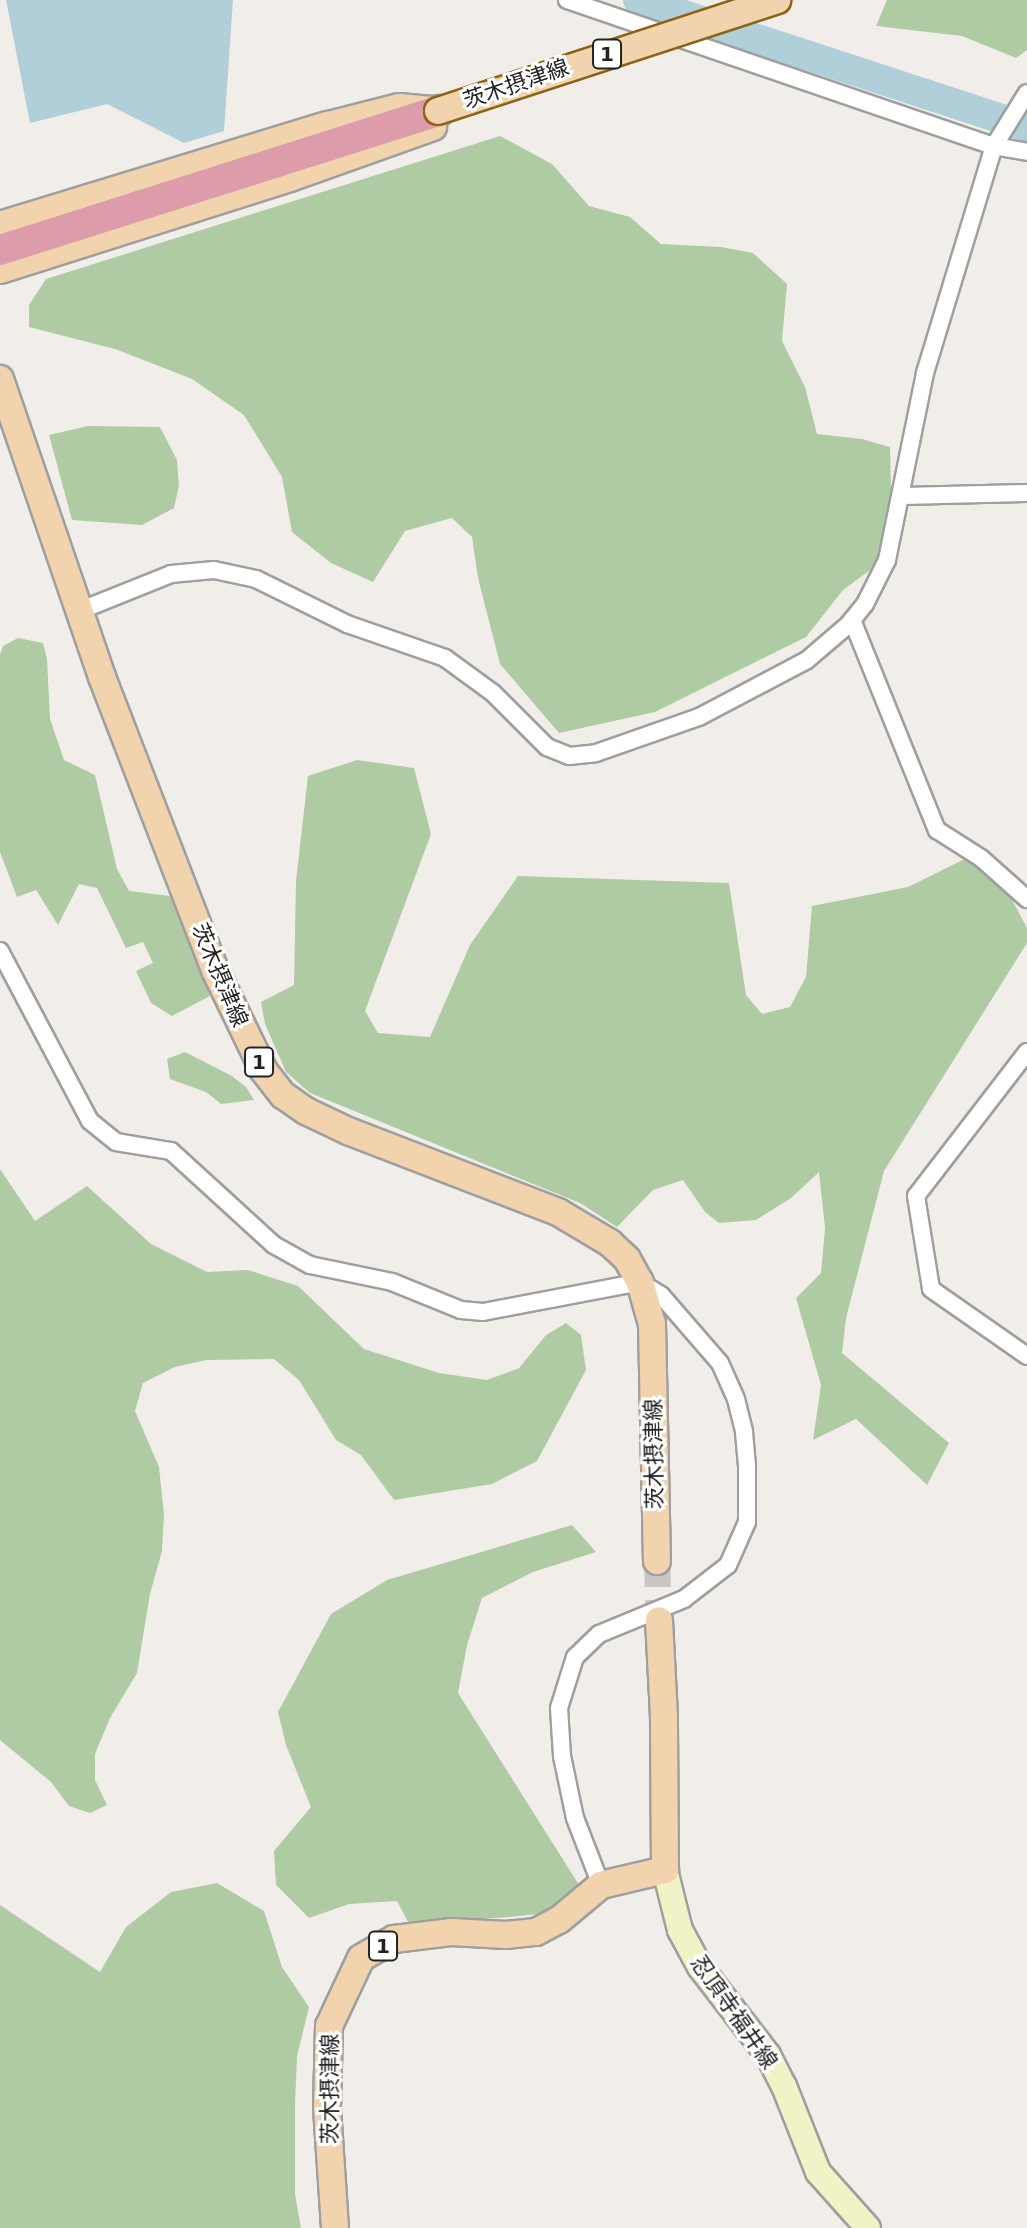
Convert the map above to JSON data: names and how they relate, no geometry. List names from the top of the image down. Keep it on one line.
{"streets":{"main road":["1","茨木摂津線","忍頂寺福井線"]},"crossings":[["茨木摂津線","忍頂寺福井線"]]}
